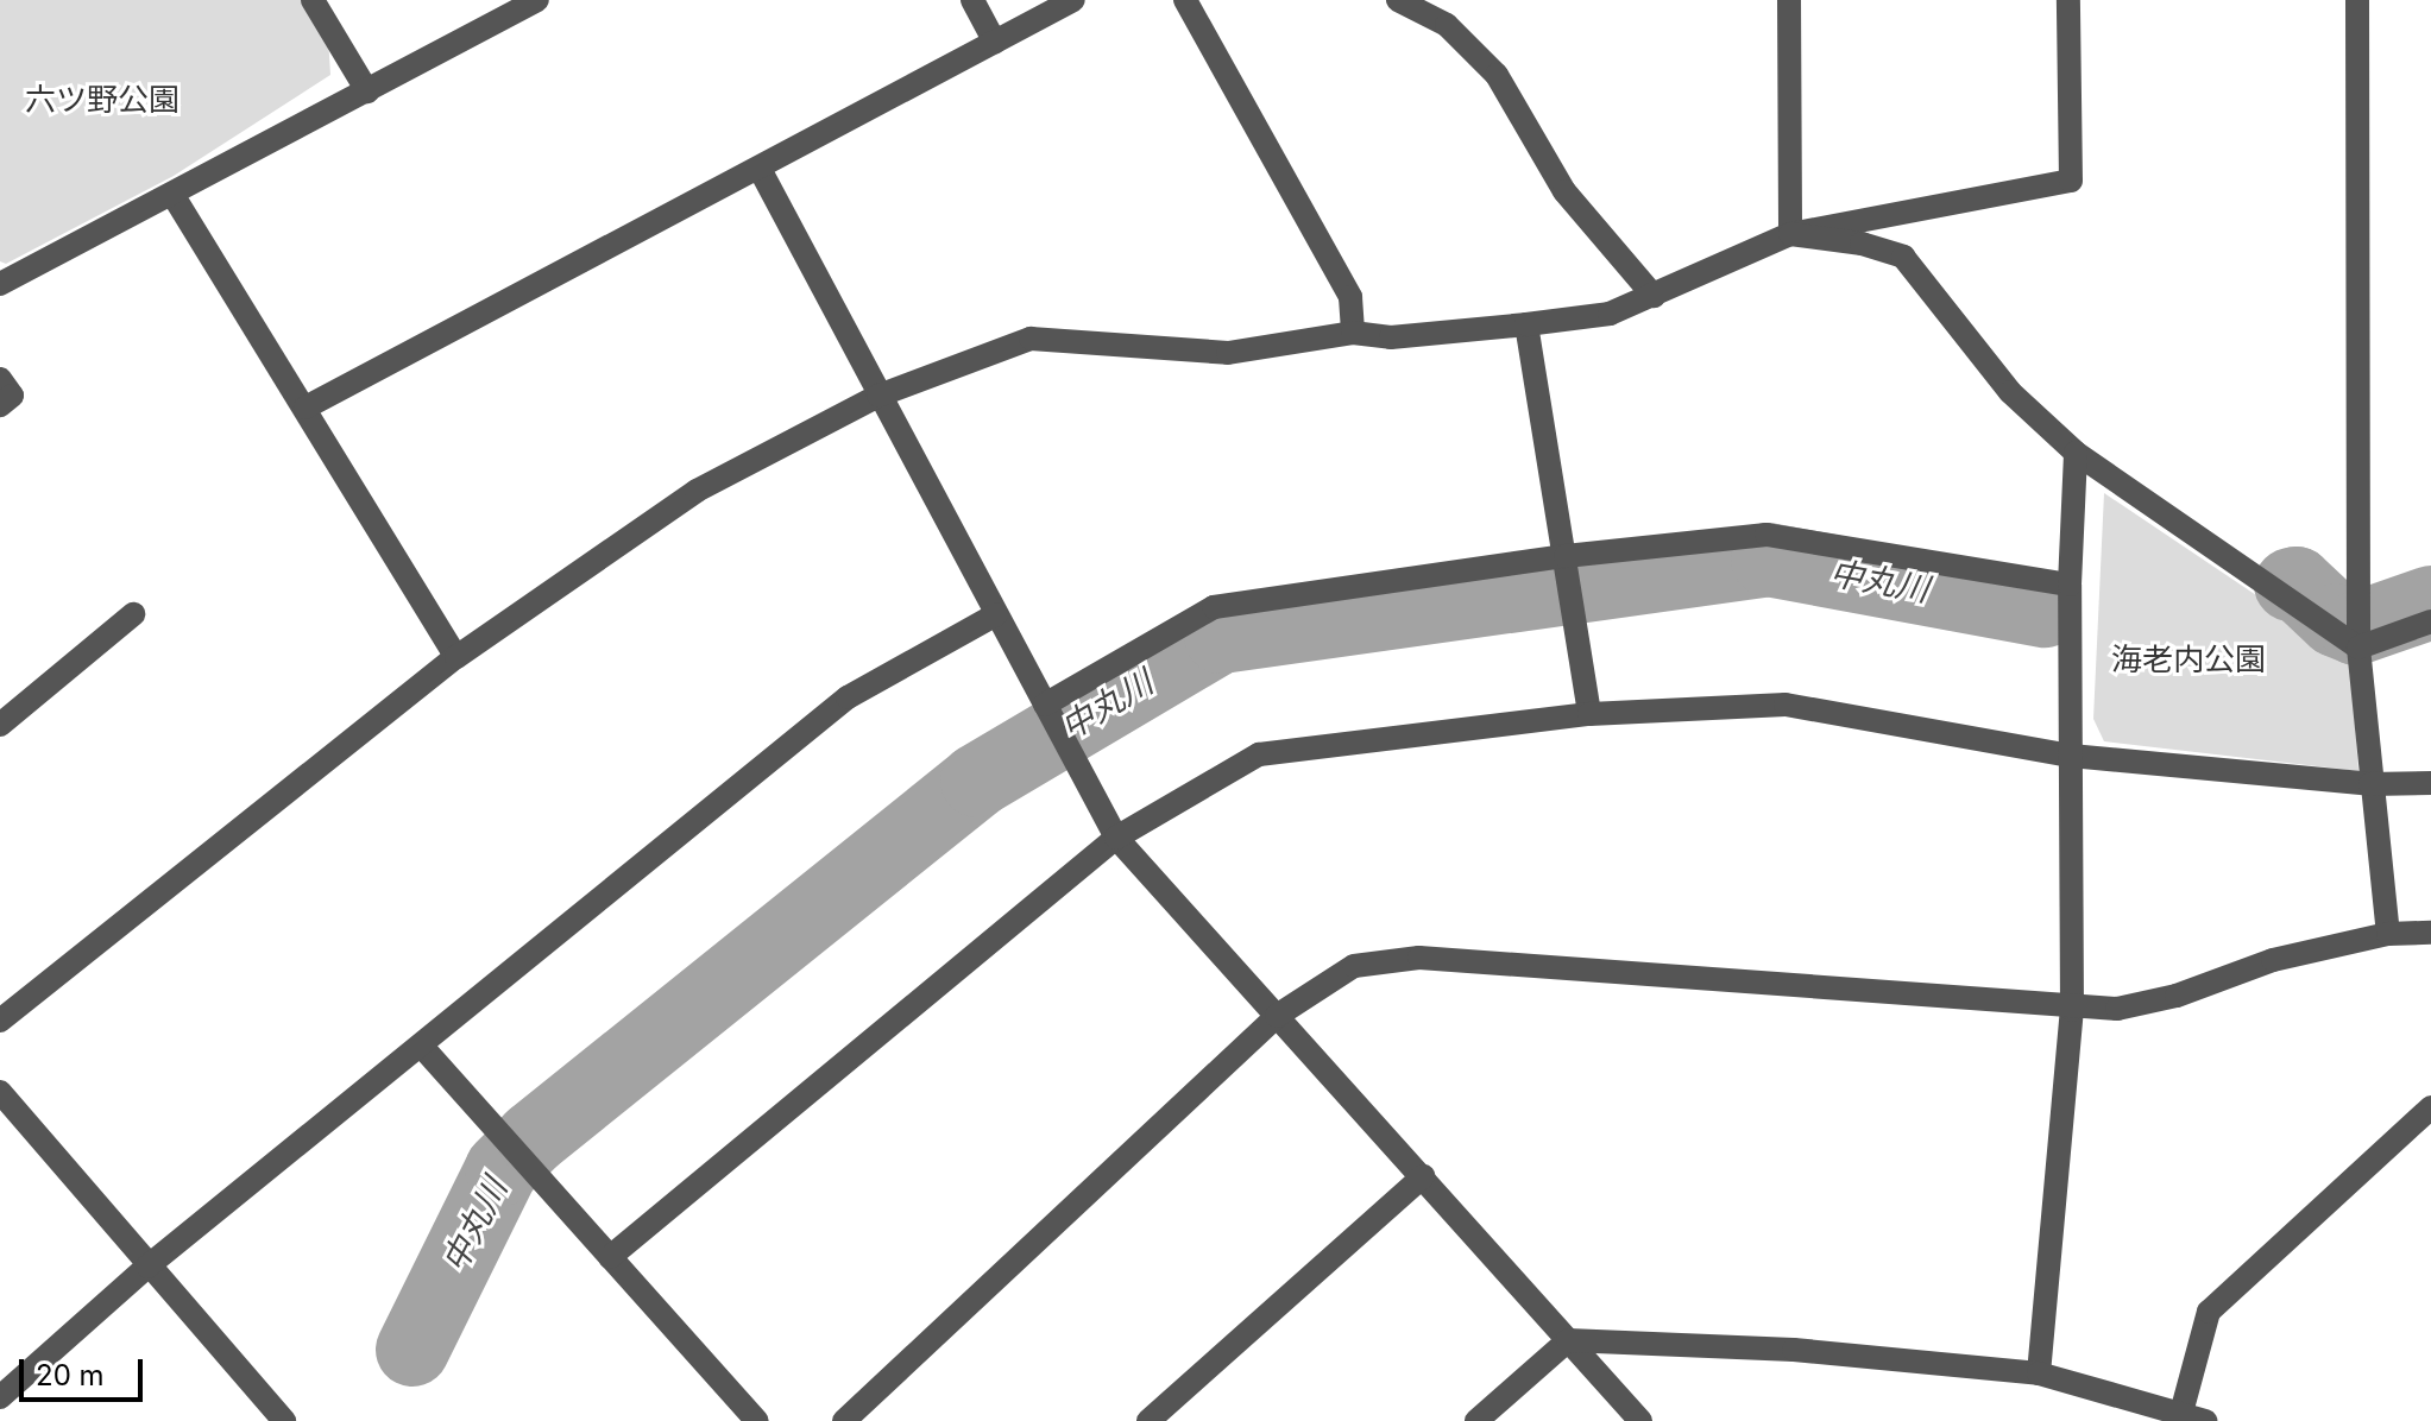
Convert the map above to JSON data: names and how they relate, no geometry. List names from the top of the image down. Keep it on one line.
{"water":["中丸川"],"parks":["六ツ野公園","海老内公園"],"scale_bar":"20 m"}
